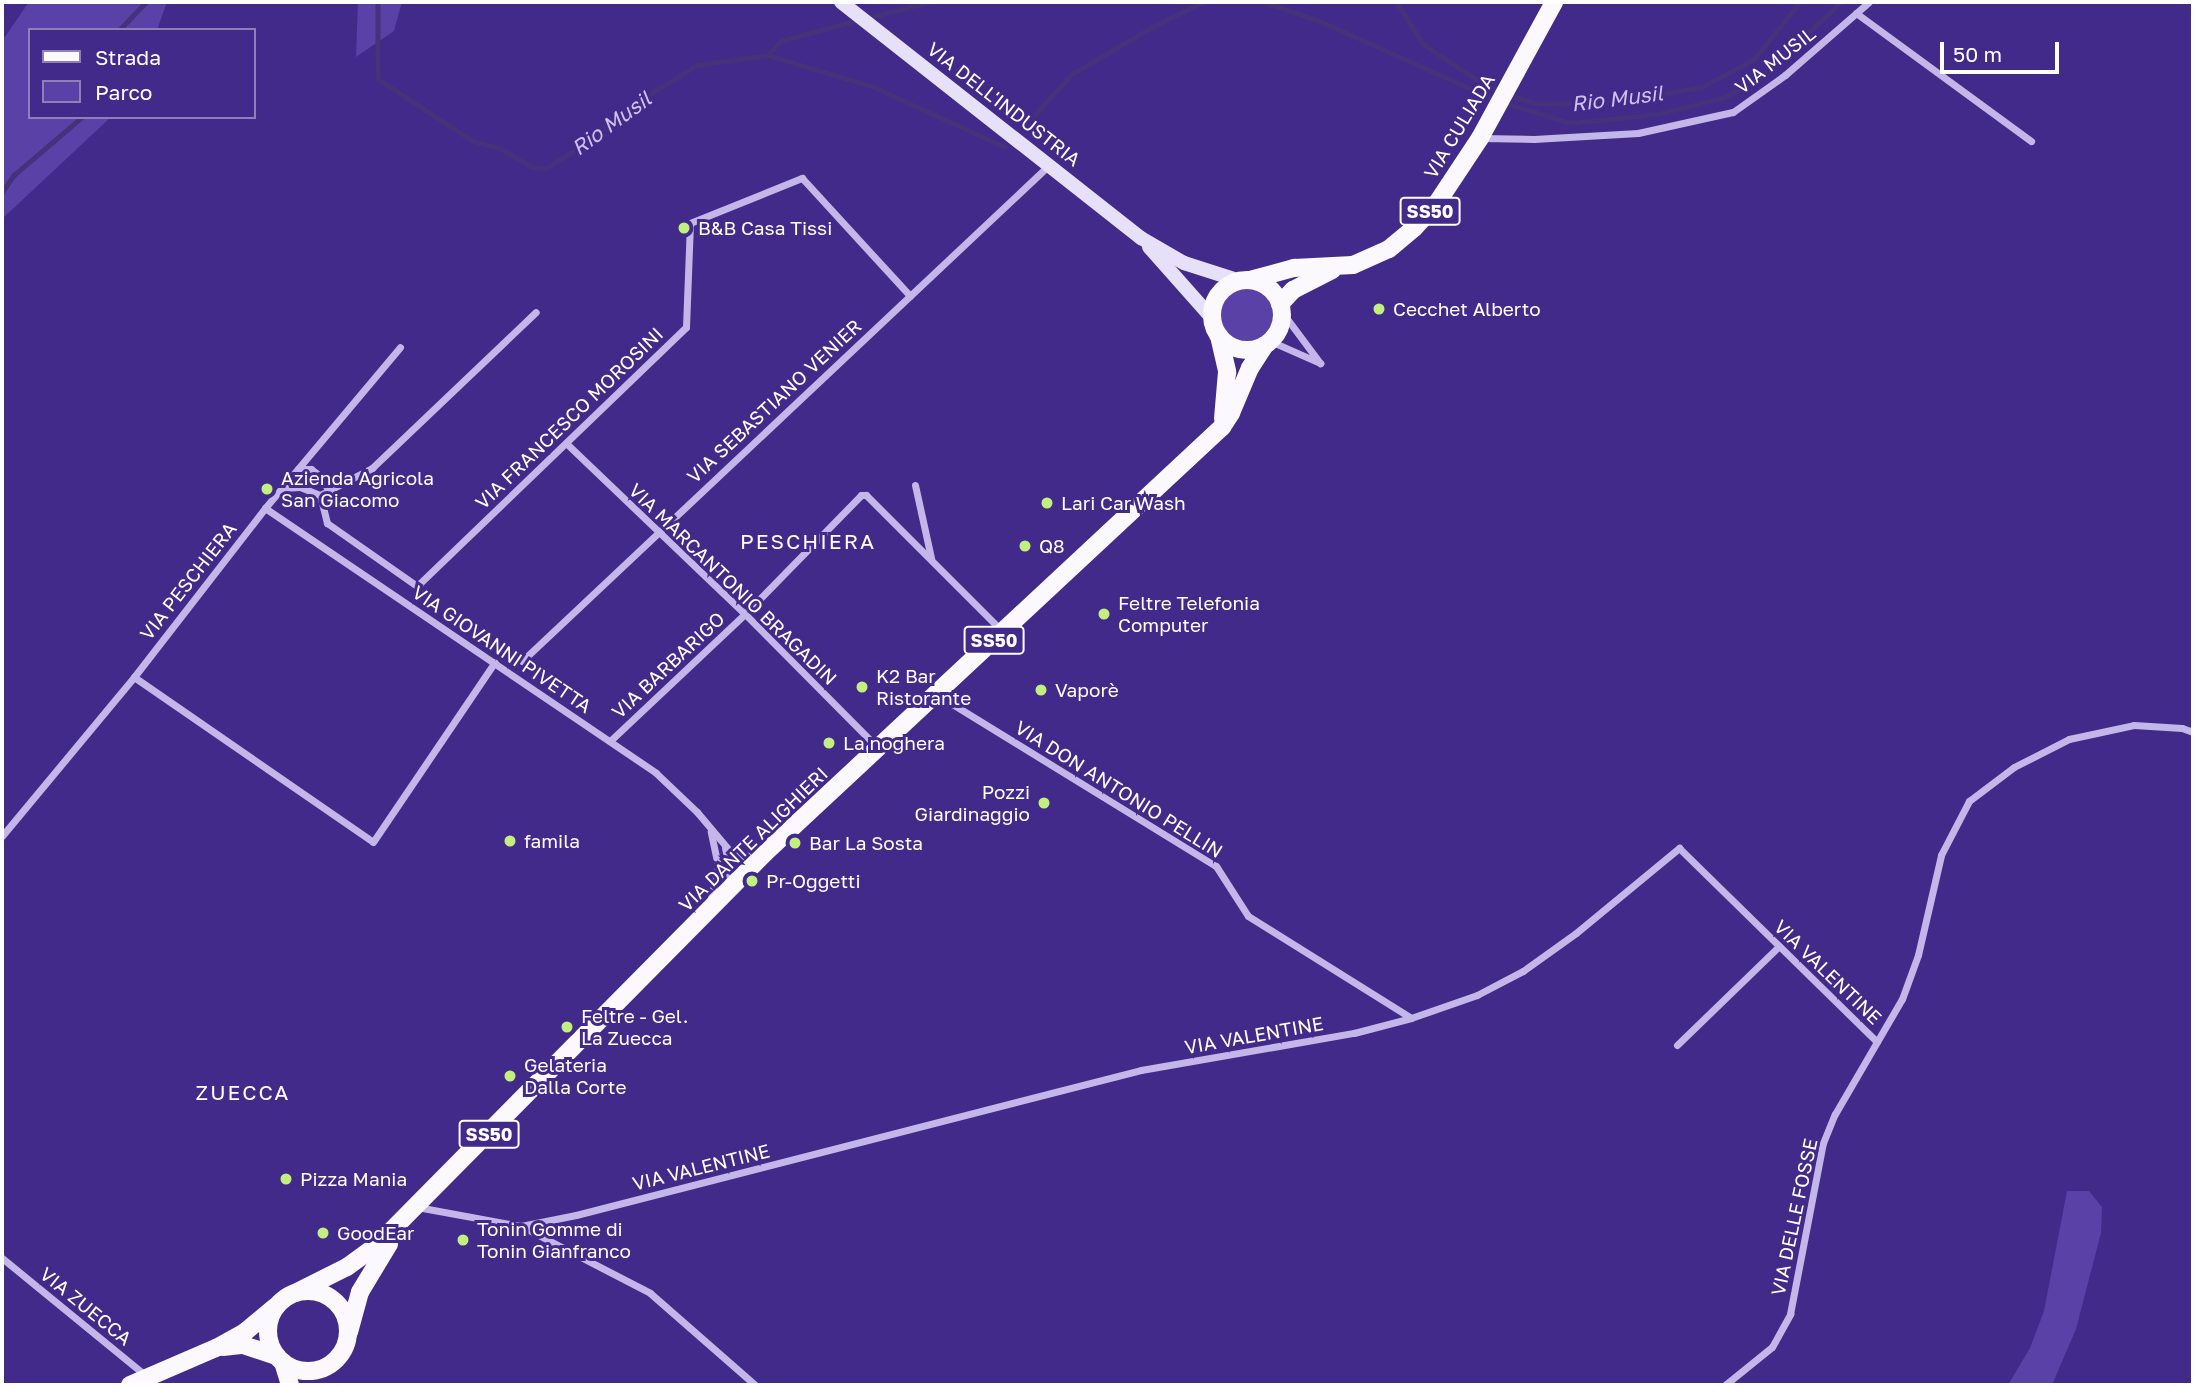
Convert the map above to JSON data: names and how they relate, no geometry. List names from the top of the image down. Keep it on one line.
{"streets":{"main road":["VIA CULIADA","SS50","VIA DANTE ALIGHIERI"],"street":["VIA MUSIL","VIA DELL'INDUSTRIA","VIA SEBASTIANO VENIER","VIA FRANCESCO MOROSINI","VIA PESCHIERA","VIA MARCANTONIO BRAGADIN","VIA GIOVANNI PIVETTA","VIA BARBARIGO","VIA DON ANTONIO PELLIN","VIA VALENTINE","VIA DELLE FOSSE","VIA ZUECCA"]},"crossings":[["VIA MUSIL","VIA CULIADA"],["VIA DELL'INDUSTRIA","VIA CULIADA"],["VIA DELL'INDUSTRIA","SS50"],["VIA DELL'INDUSTRIA","VIA SEBASTIANO VENIER"],["VIA DELL'INDUSTRIA","VIA DANTE ALIGHIERI"],["VIA CULIADA","SS50"],["VIA CULIADA","VIA DANTE ALIGHIERI"],["SS50","VIA DANTE ALIGHIERI"],["VIA SEBASTIANO VENIER","VIA FRANCESCO MOROSINI"],["VIA SEBASTIANO VENIER","VIA MARCANTONIO BRAGADIN"],["VIA FRANCESCO MOROSINI","VIA MARCANTONIO BRAGADIN"],["VIA PESCHIERA","VIA GIOVANNI PIVETTA"],["VIA MARCANTONIO BRAGADIN","VIA BARBARIGO"],["VIA MARCANTONIO BRAGADIN","VIA DANTE ALIGHIERI"],["VIA GIOVANNI PIVETTA","VIA BARBARIGO"],["VIA GIOVANNI PIVETTA","VIA DANTE ALIGHIERI"],["VIA DON ANTONIO PELLIN","VIA DANTE ALIGHIERI"],["VIA DON ANTONIO PELLIN","VIA VALENTINE"],["VIA VALENTINE","VIA DELLE FOSSE"]],"districts":["PESCHIERA","ZUECCA"],"water":["Rio Musil"],"places":["B&B Casa Tissi","Cecchet Alberto","Azienda Agricola San Giacomo","Lari Car Wash","Q8","Feltre Telefonia Computer","K2 Bar Ristorante","Vaporè","La noghera","Pozzi Giardinaggio","famila","Bar La Sosta","Pr-Oggetti","Feltre - Gel. La Zuecca","Gelateria Dalla Corte","Pizza Mania","GoodEar","Tonin Gomme di Tonin Gianfranco"],"legend":["Strada","Parco"],"scale_bar":"50 m"}
